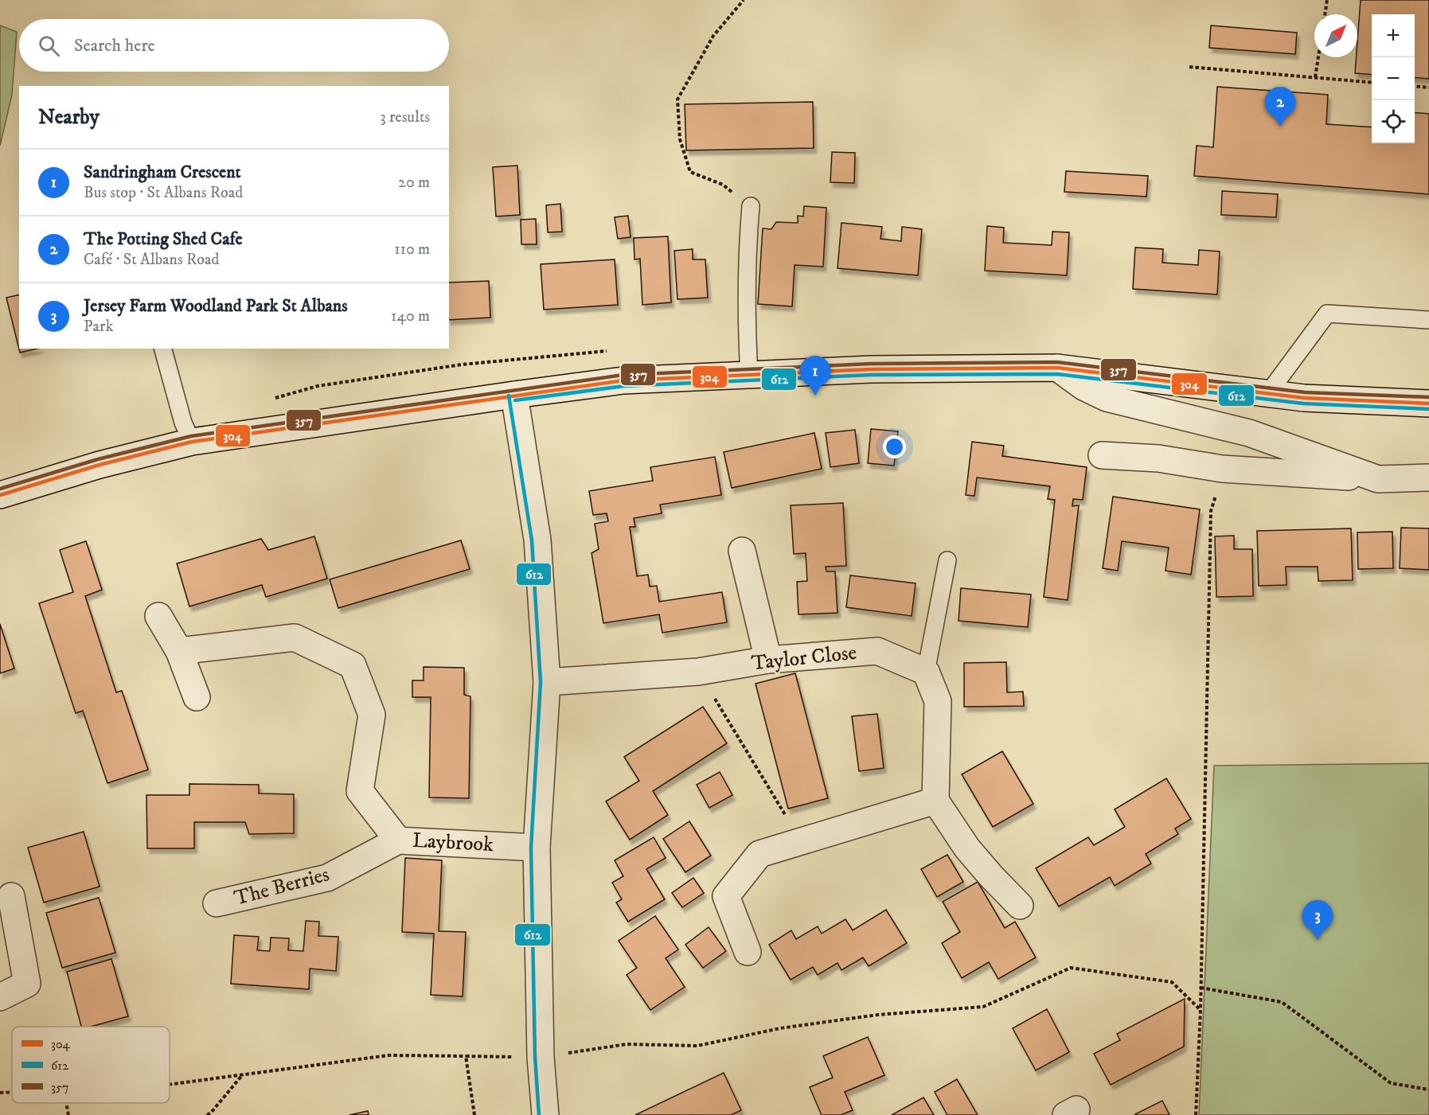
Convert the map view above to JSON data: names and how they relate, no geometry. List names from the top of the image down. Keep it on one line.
{"streets":{"street":["Taylor Close","Laybrook","The Berries"]},"crossings":[["Laybrook","The Berries"]],"lines":["transit line 357","transit line 304","transit line 612"],"legend":["304","612","357"],"north":"top right","page":{"map_buttons":["+","−"],"search":"Search here","heading":["Nearby","3 results"],"pins":["2","1","3"],"list":[{"mark":"1","name":"Sandringham Crescent","note":"Bus stop · St Albans Road","value":"20 m"},{"mark":"2","name":"The Potting Shed Cafe","note":"Café · St Albans Road","value":"110 m"},{"mark":"3","name":"Jersey Farm Woodland Park St Albans","note":"Park","value":"140 m"}]}}
